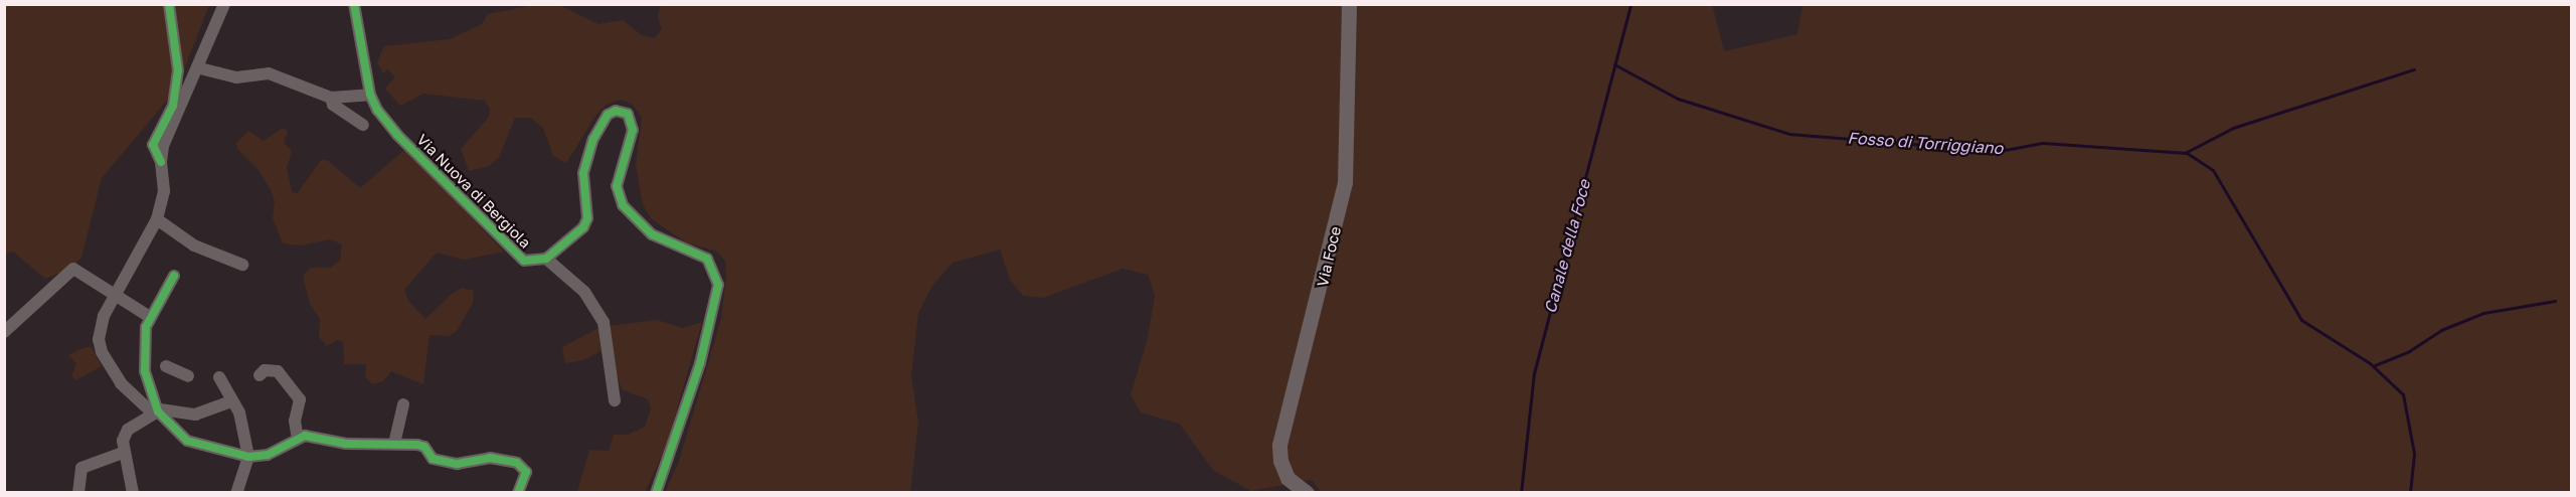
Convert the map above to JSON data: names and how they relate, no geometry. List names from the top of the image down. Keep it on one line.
{"streets":{"main road":["Via Foce"],"street":["Via Nuova di Bergiola"]},"water":["Fosso di Torriggiano","Canale della Foce"]}
